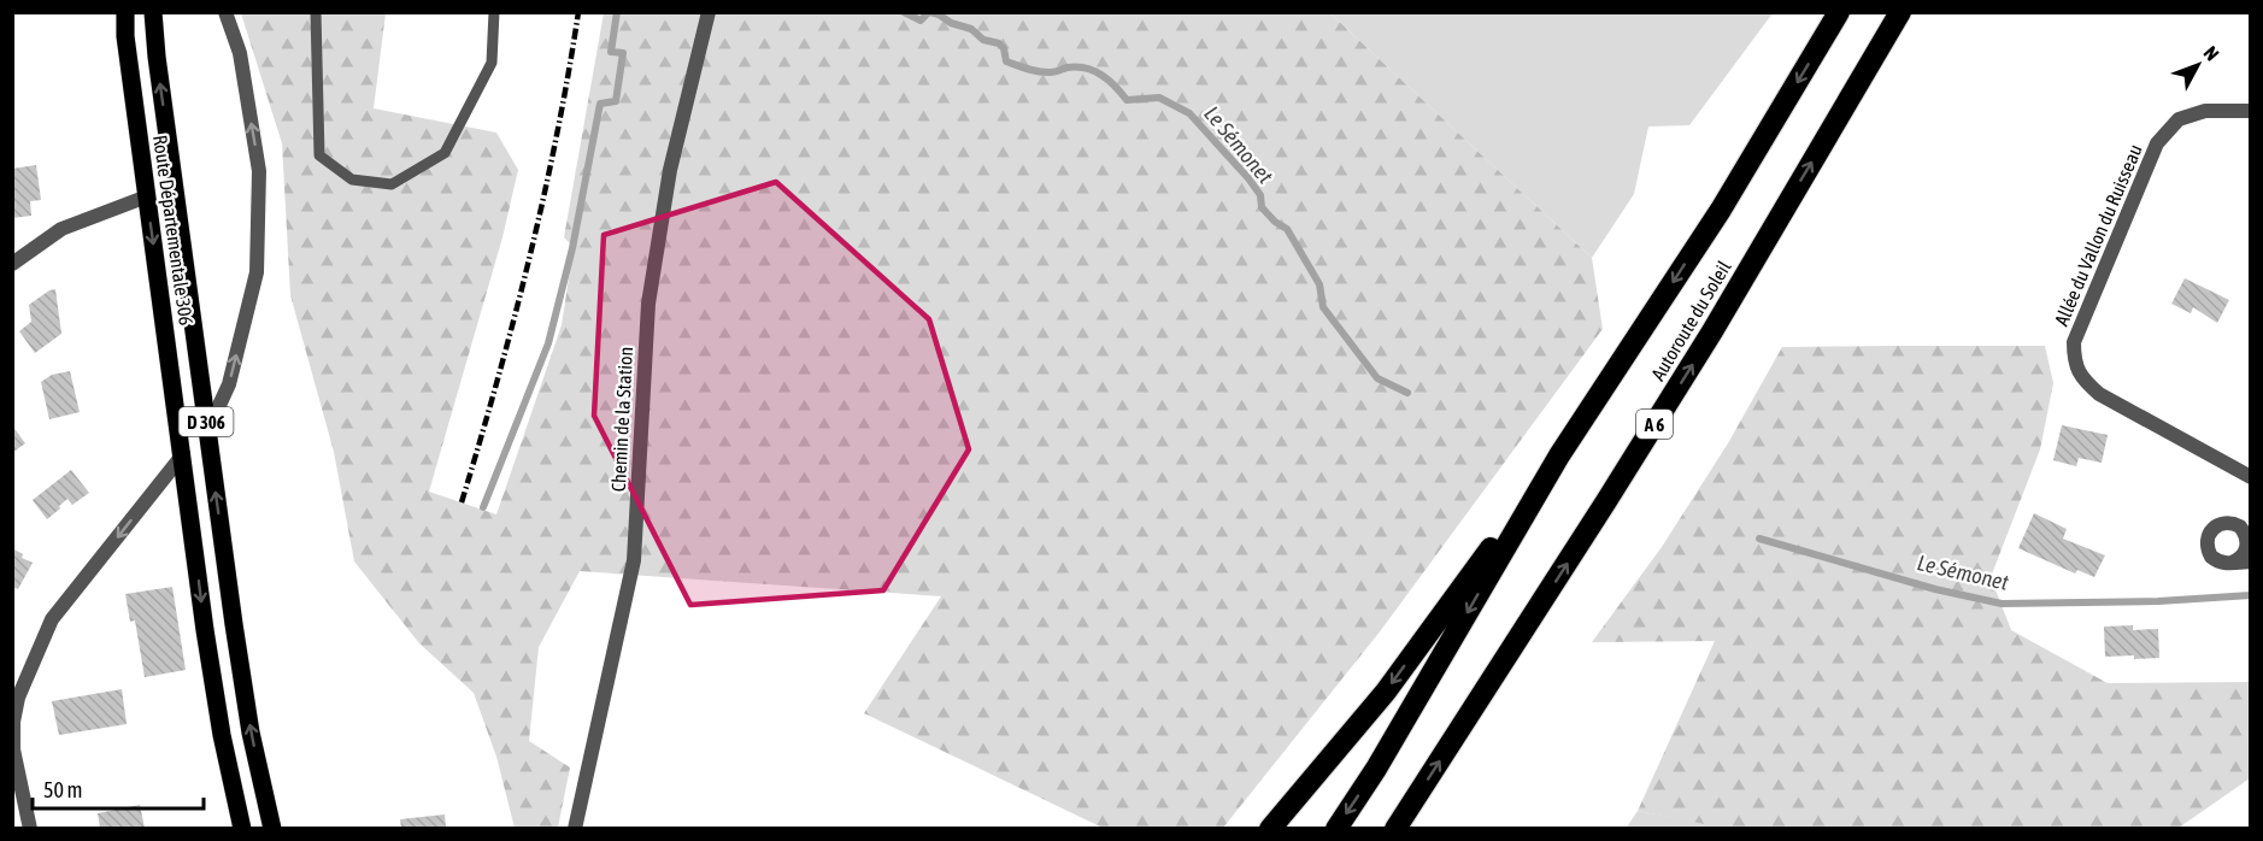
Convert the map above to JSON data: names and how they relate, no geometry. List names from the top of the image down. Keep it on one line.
{"streets":{"highway":["Autoroute du Soleil","A 6"],"main road":["Route Départementale 306","D 306"],"street":["Allée du Vallon du Ruisseau","Chemin de la Station"]},"water":["Le Sémonet"],"scale_bar":"50 m","north":"top right"}
